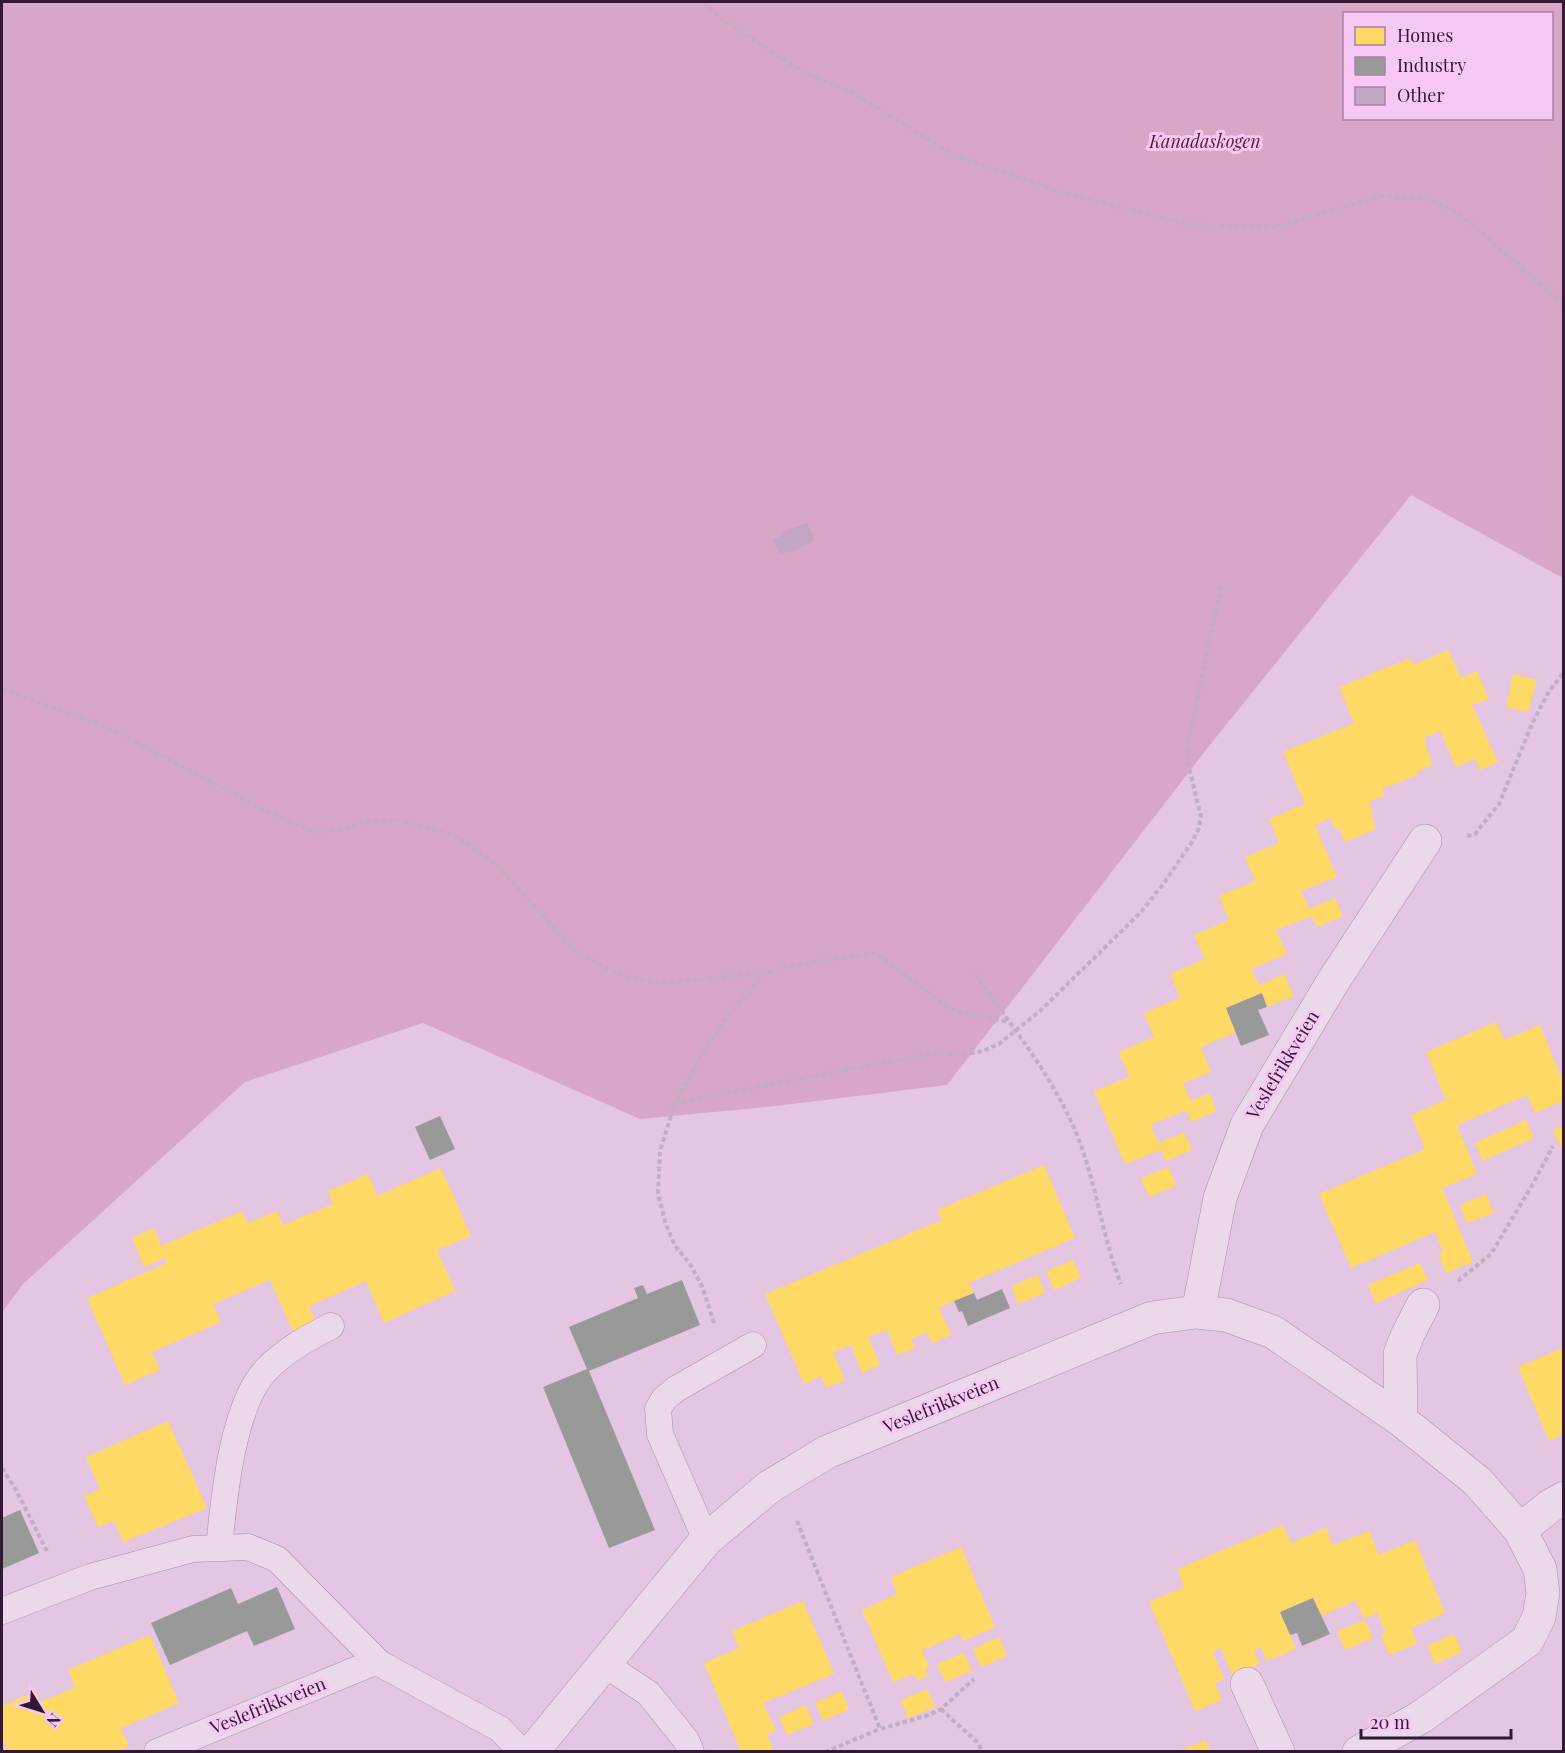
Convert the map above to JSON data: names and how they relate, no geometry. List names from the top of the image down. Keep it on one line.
{"streets":{"street":["Veslefrikkveien"]},"parks":["Kanadaskogen"],"legend":["Homes","Industry","Other"],"scale_bar":"20 m","north":"bottom right"}
